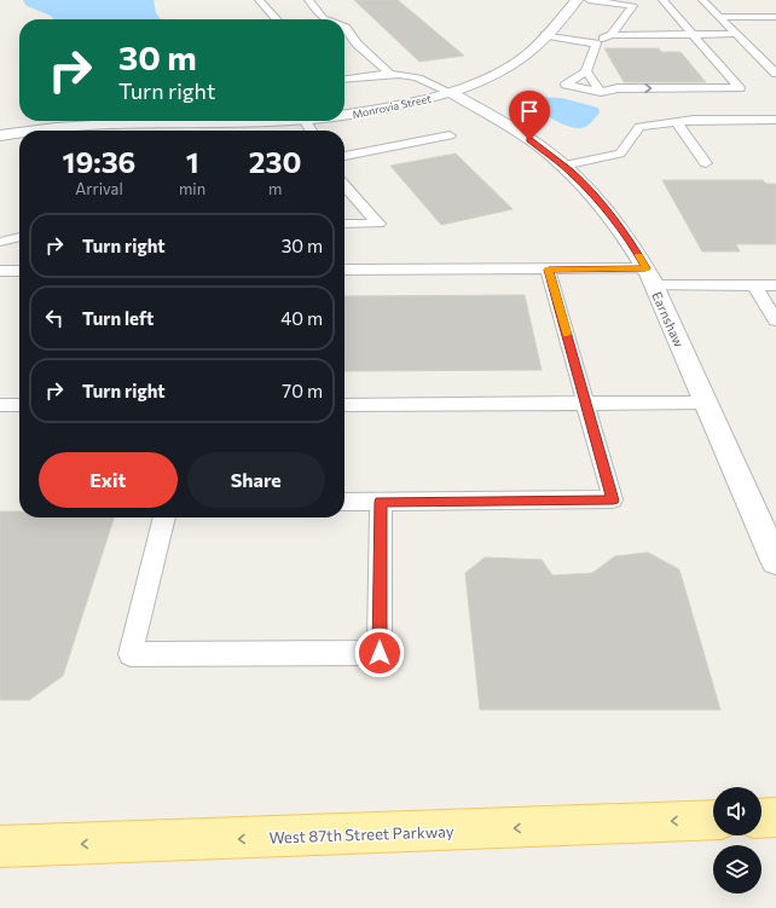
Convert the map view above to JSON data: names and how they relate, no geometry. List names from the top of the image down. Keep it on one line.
{"streets":{"main road":["West 87th Street Parkway"],"street":["Monrovia Street","Earnshaw"]},"crossings":[["Monrovia Street","Earnshaw"]],"one_way":["West 87th Street Parkway"],"page":{"turn":["30 m","Turn right"],"eta":["19:36","Arrival","1","min","230","m"],"list":[{"name":"Turn right","value":"30 m"},{"name":"Turn left","value":"40 m"},{"name":"Turn right","value":"70 m"}],"buttons":["Exit","Share"]}}
